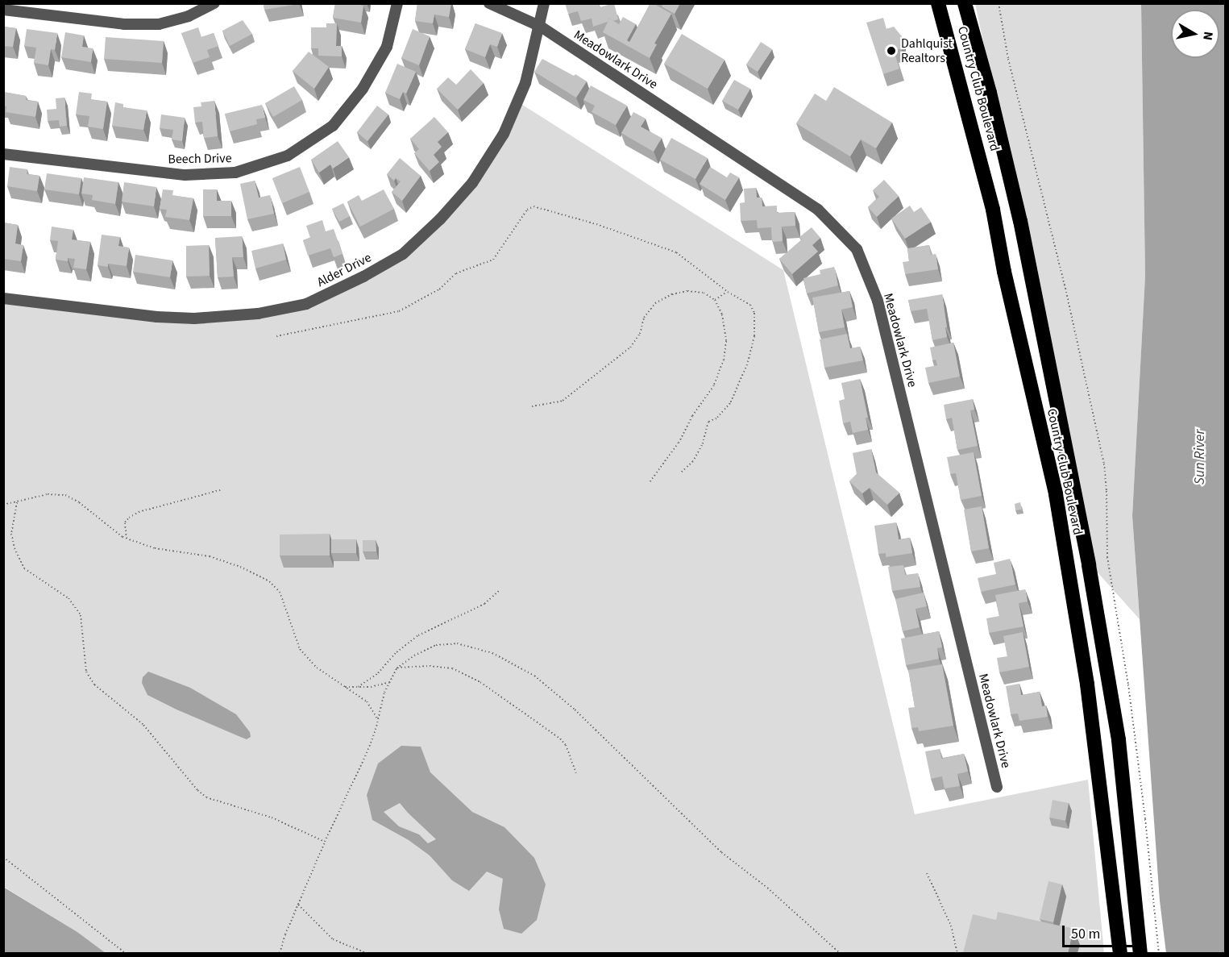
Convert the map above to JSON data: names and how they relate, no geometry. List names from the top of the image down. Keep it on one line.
{"streets":{"highway":["Country Club Boulevard"],"street":["Meadowlark Drive","Beech Drive","Alder Drive"]},"crossings":[["Meadowlark Drive","Alder Drive"]],"water":["Sun River"],"places":["Dahlquist Realtors"],"scale_bar":"50 m","north":"right"}
